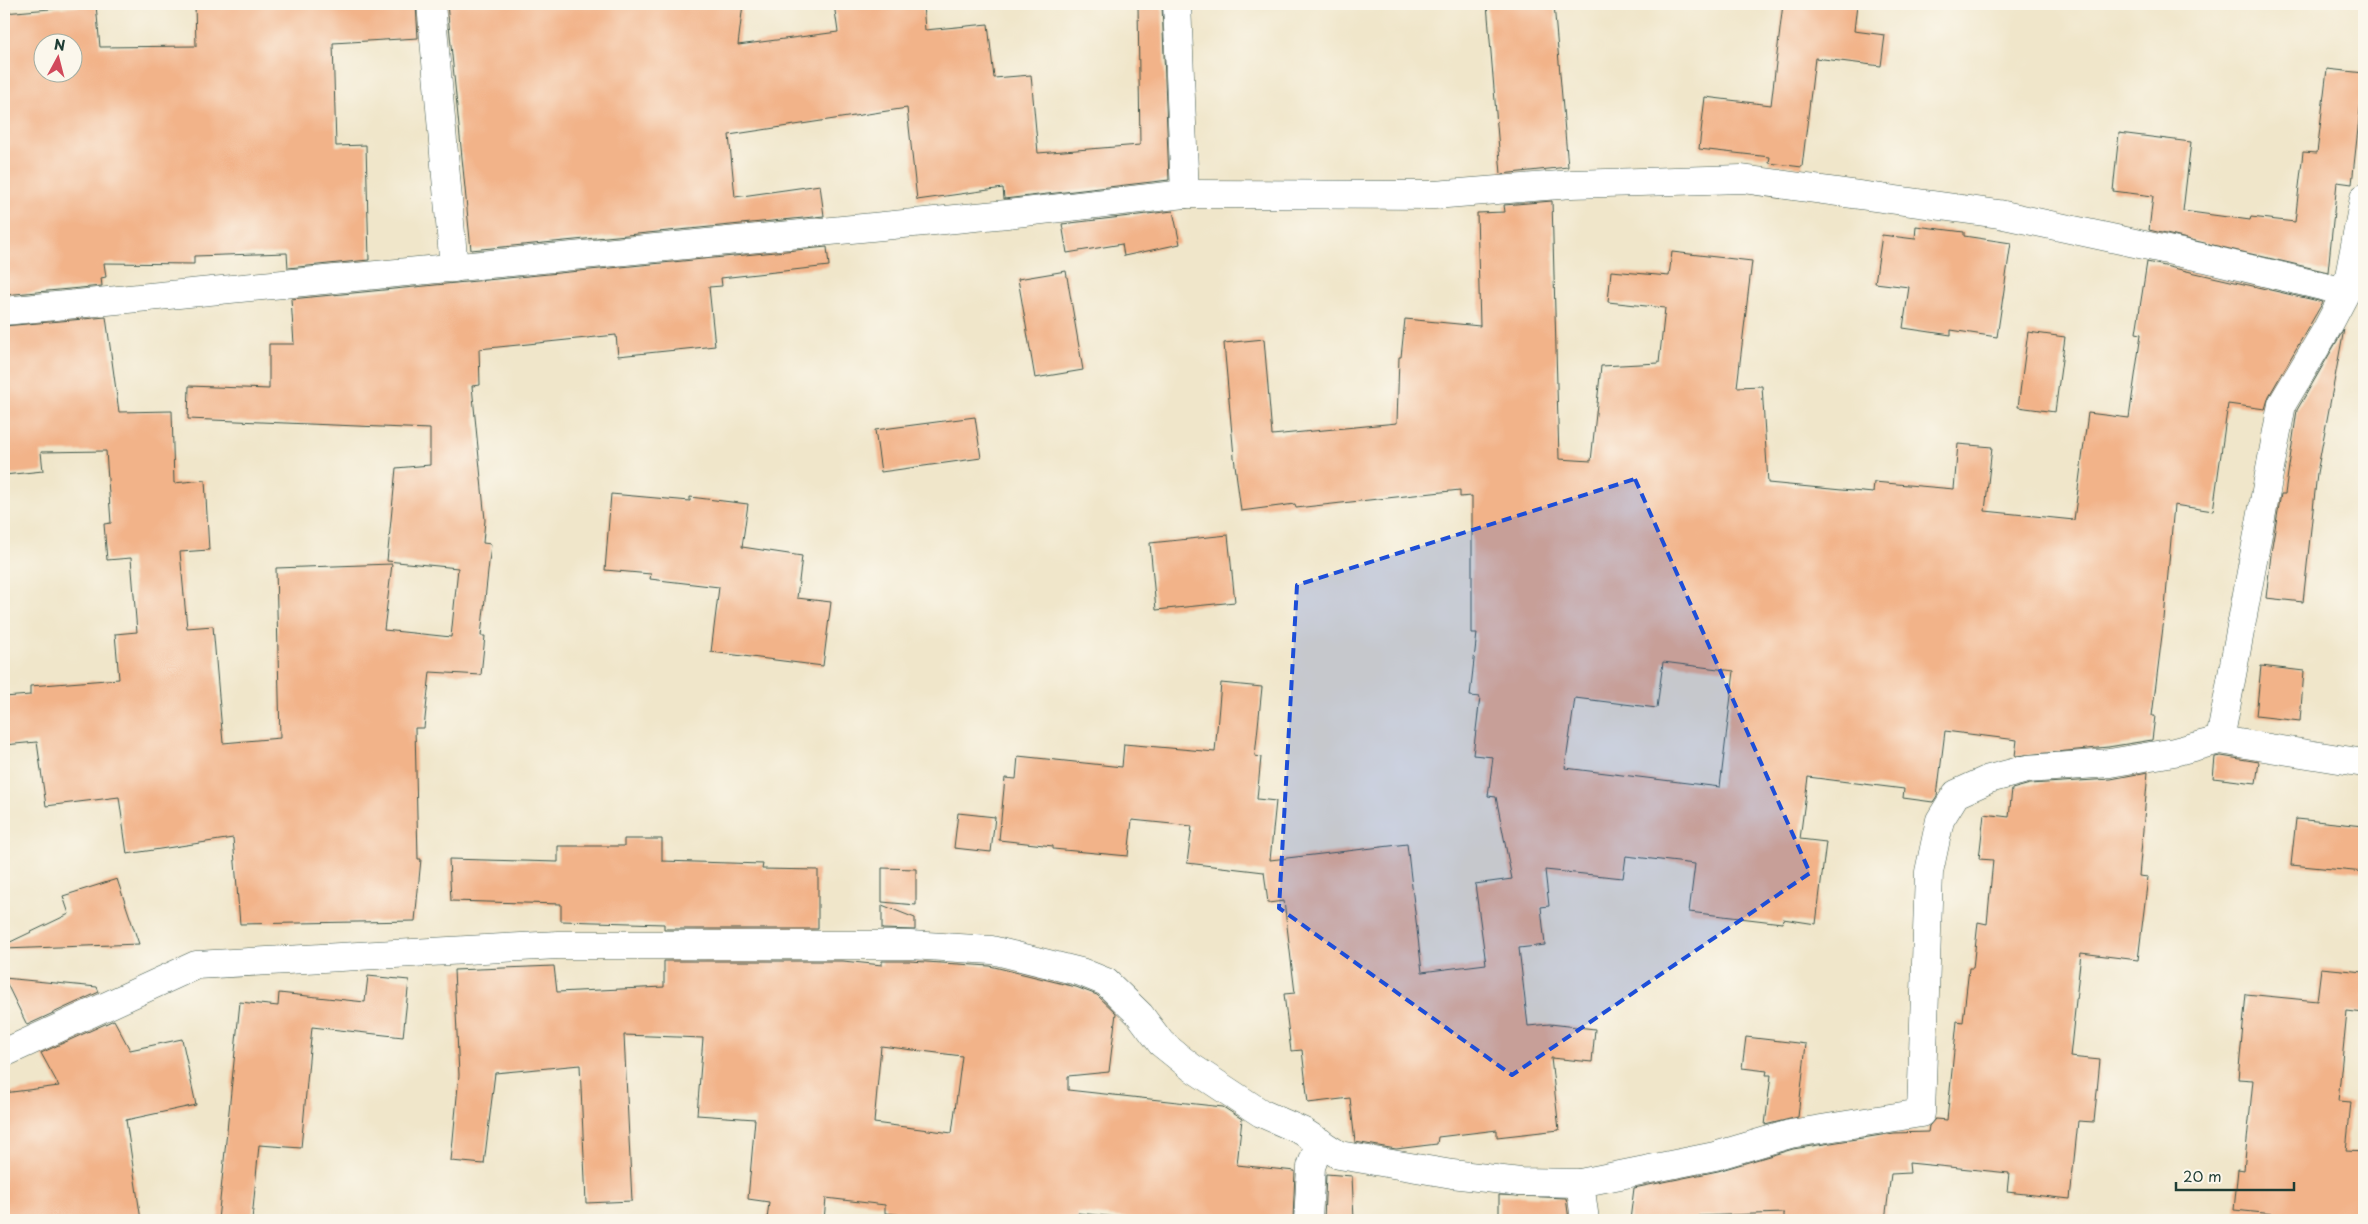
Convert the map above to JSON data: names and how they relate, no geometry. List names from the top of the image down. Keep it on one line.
{"scale_bar":"20 m","north":"top"}
